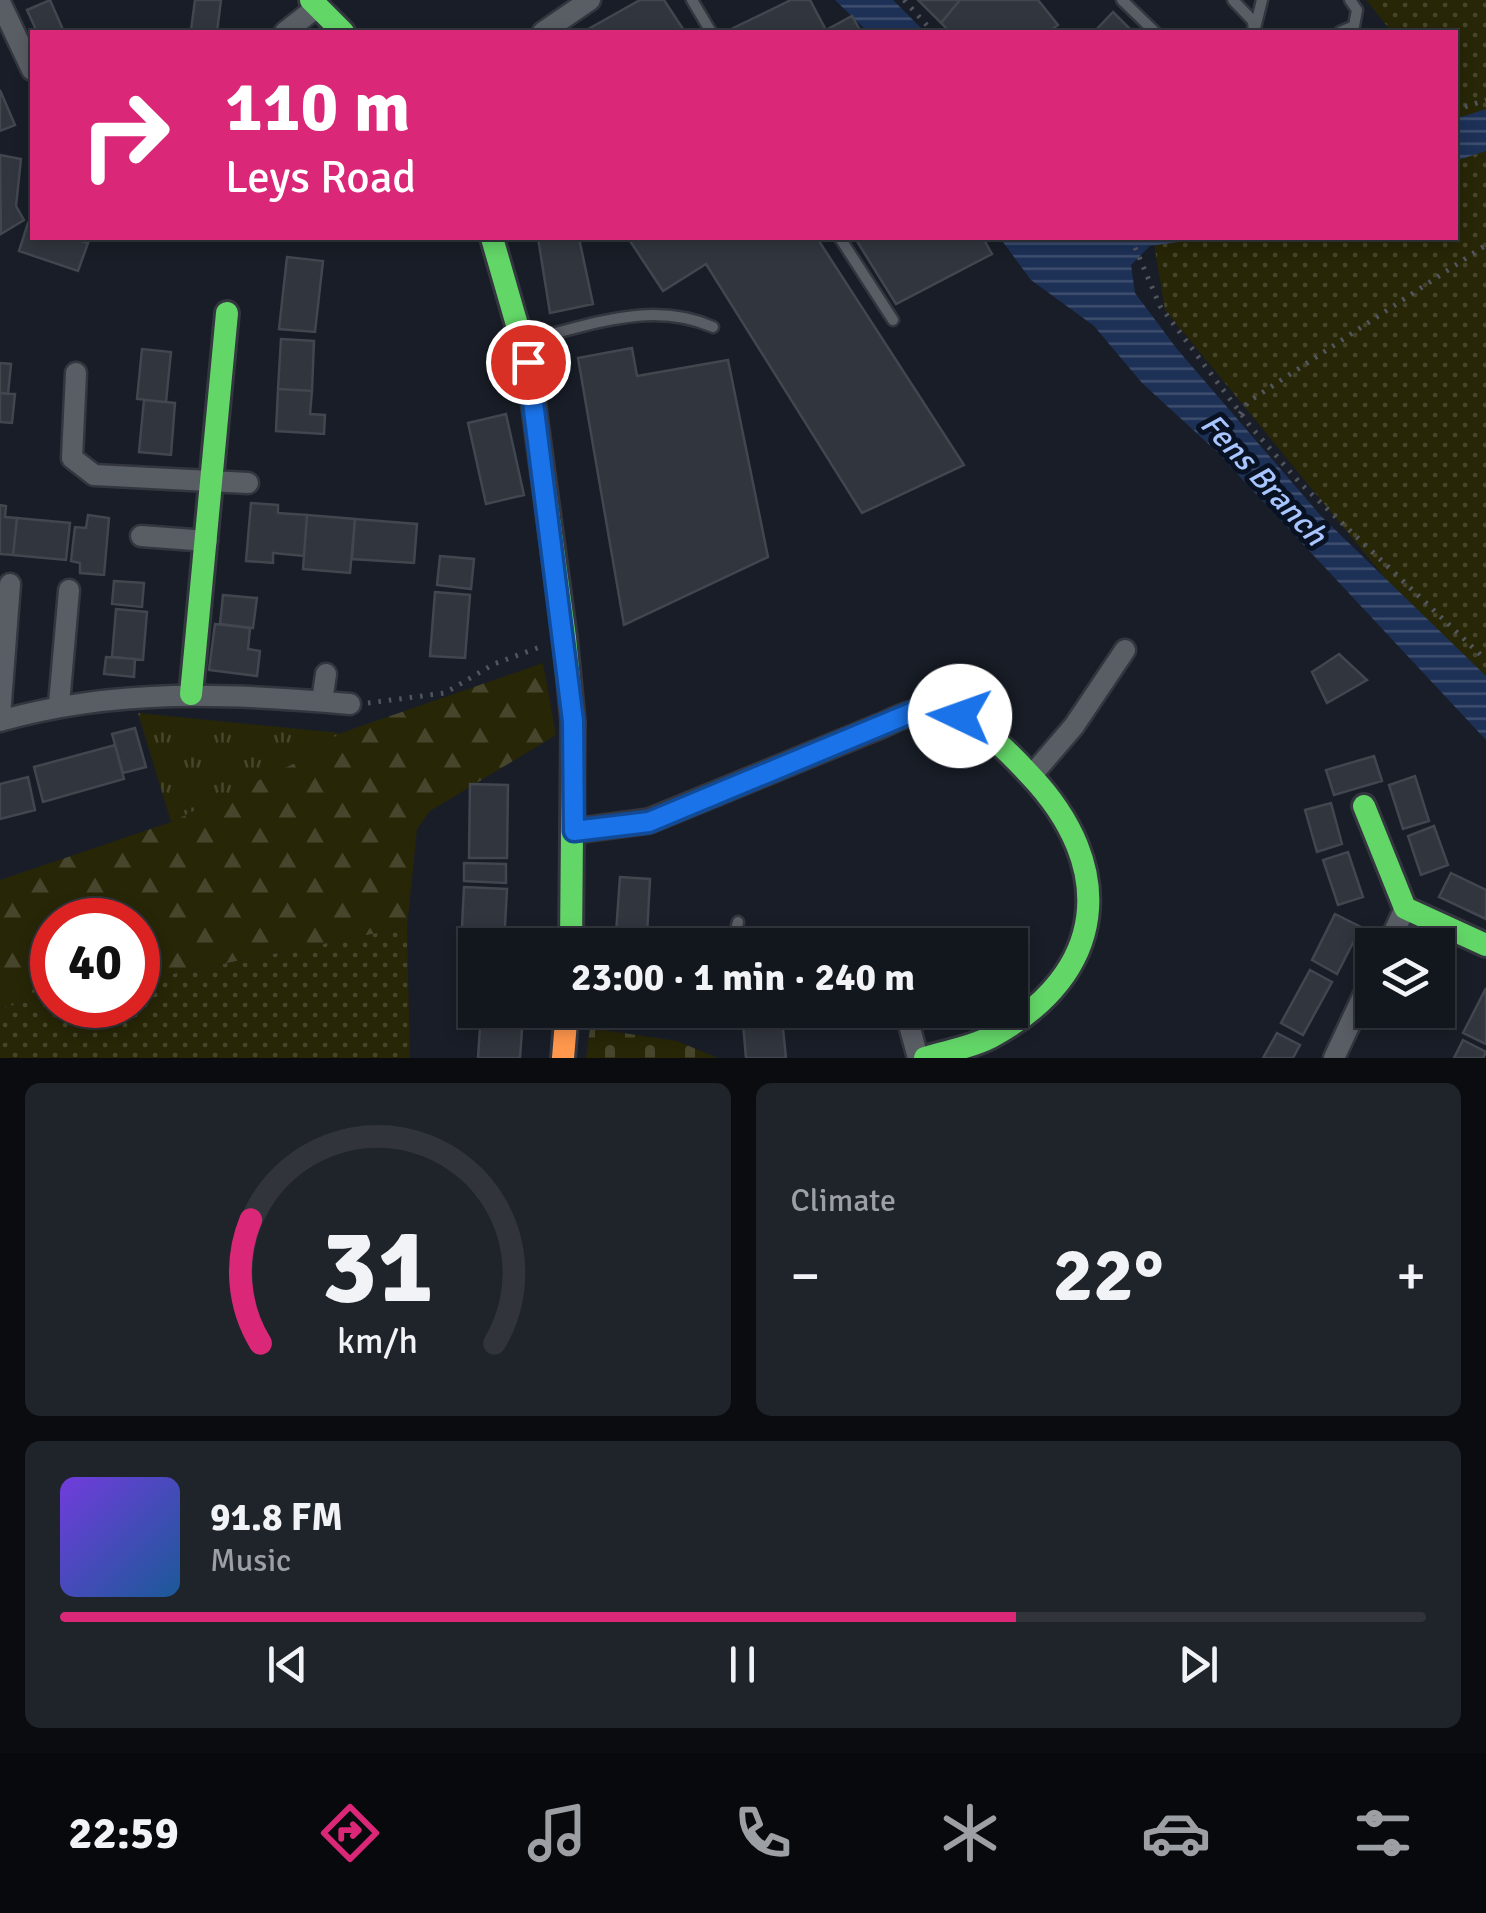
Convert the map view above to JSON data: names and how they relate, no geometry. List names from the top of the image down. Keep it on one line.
{"water":["Fens Branch"],"page":{"turn":["110 m","Leys Road"],"limit":"40","trip":"23:00 · 1 min · 240 m","tile":"Climate","heat":["−","22°","+"],"song":["91.8 FM","Music"],"tabs":"22:59","gauge":["31","km/h"]}}
